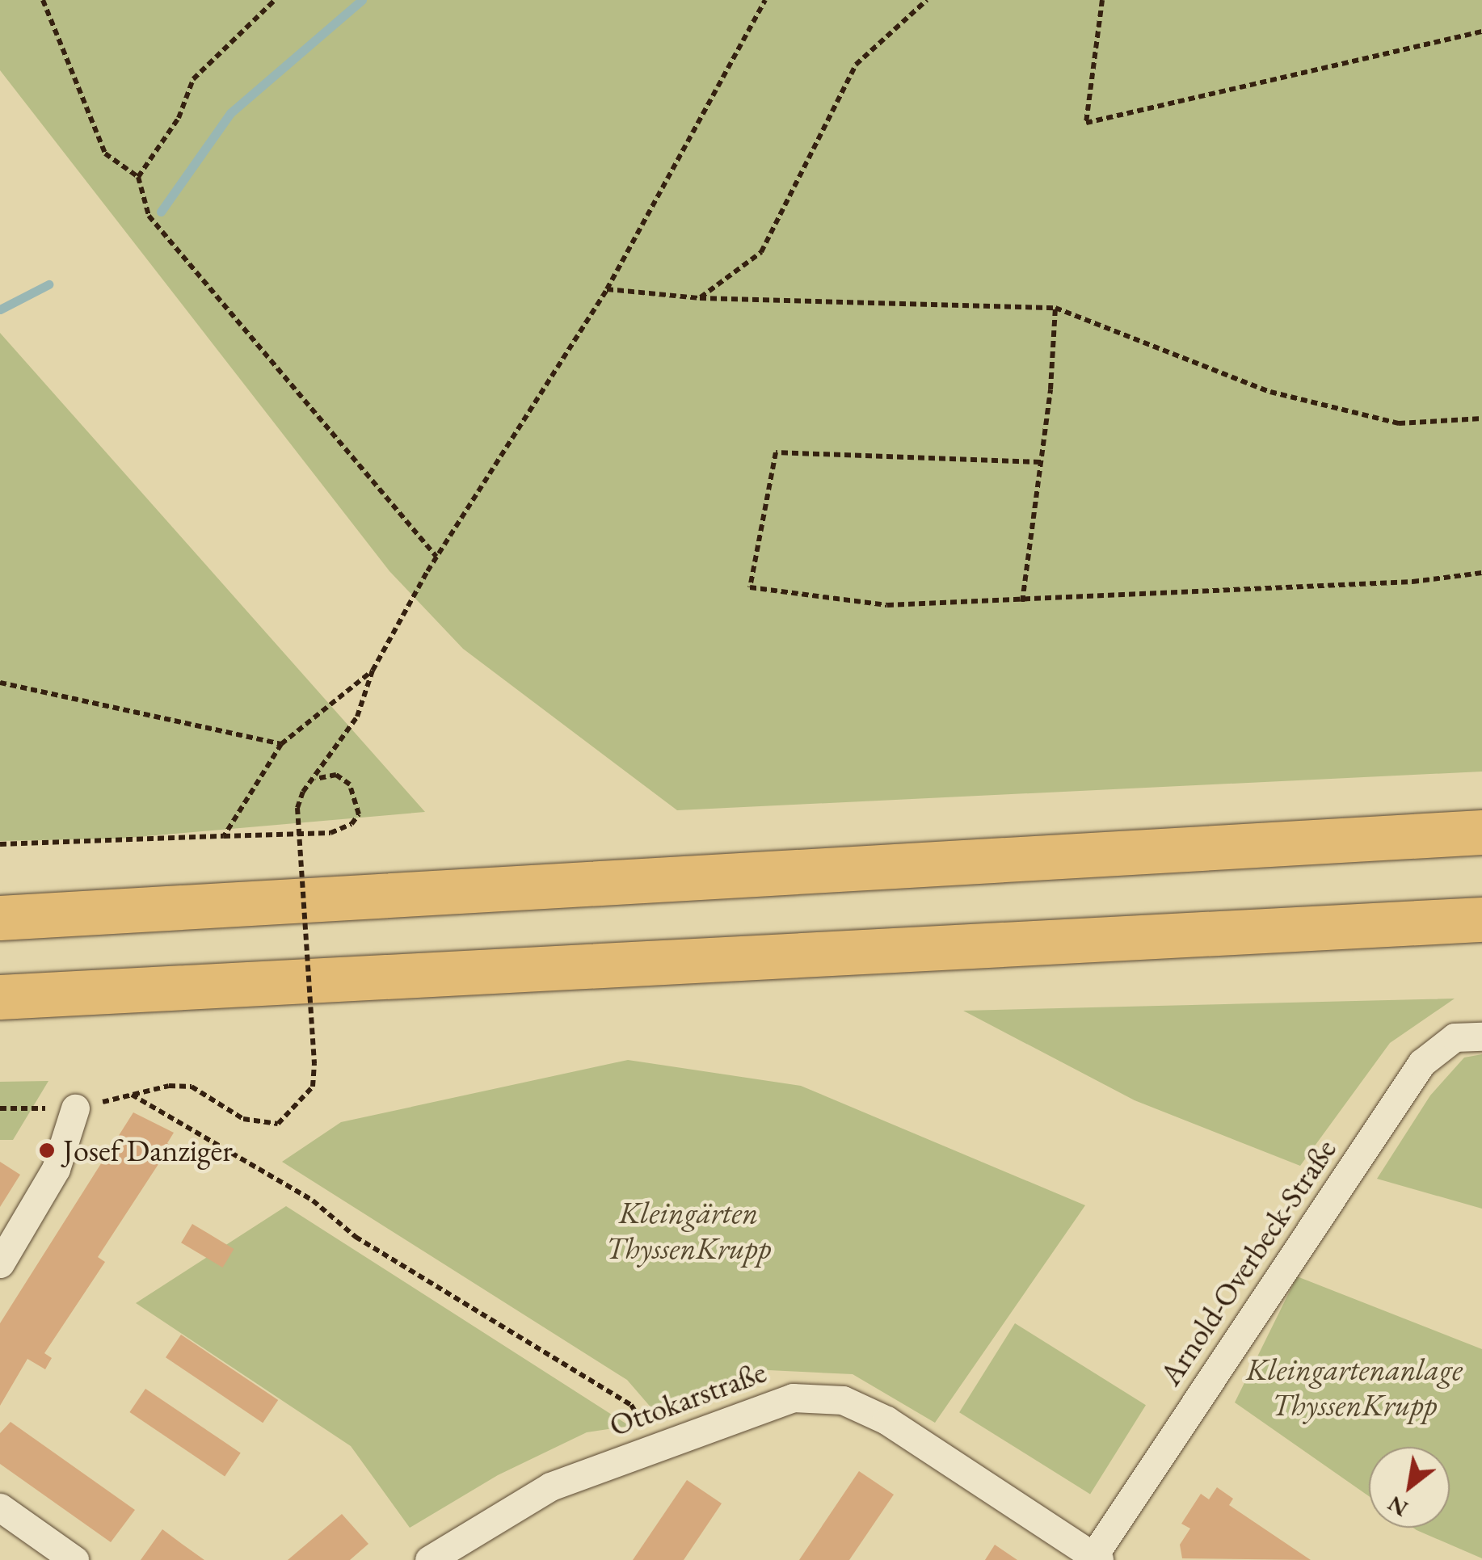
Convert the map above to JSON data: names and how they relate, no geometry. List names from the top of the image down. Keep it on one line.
{"streets":{"street":["Arnold-Overbeck-Straße","Ottokarstraße"]},"crossings":[["Arnold-Overbeck-Straße","Ottokarstraße"]],"parks":["Kleingärten ThyssenKrupp","Kleingartenanlage ThyssenKrupp"],"places":["Josef Danziger"],"north":"bottom left"}
